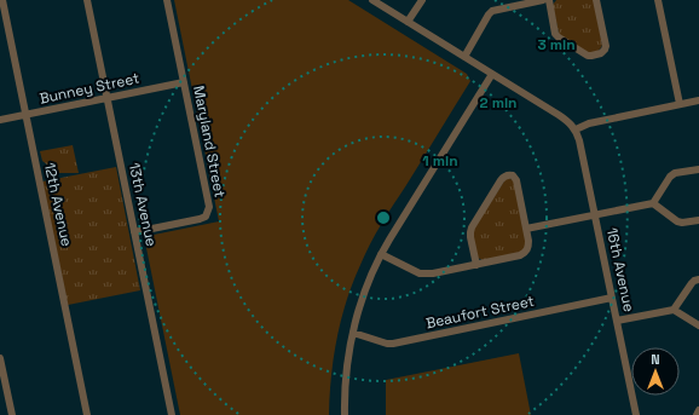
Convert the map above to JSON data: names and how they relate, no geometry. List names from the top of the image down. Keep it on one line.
{"streets":{"street":["Bunney Street","Maryland Street","12th Avenue","13th Avenue","16th Avenue","Beaufort Street"]},"crossings":[["Bunney Street","Maryland Street"],["Bunney Street","12th Avenue"],["Bunney Street","13th Avenue"],["Maryland Street","13th Avenue"],["16th Avenue","Beaufort Street"]],"north":"top","rings":["3 min","2 min","1 min"]}
